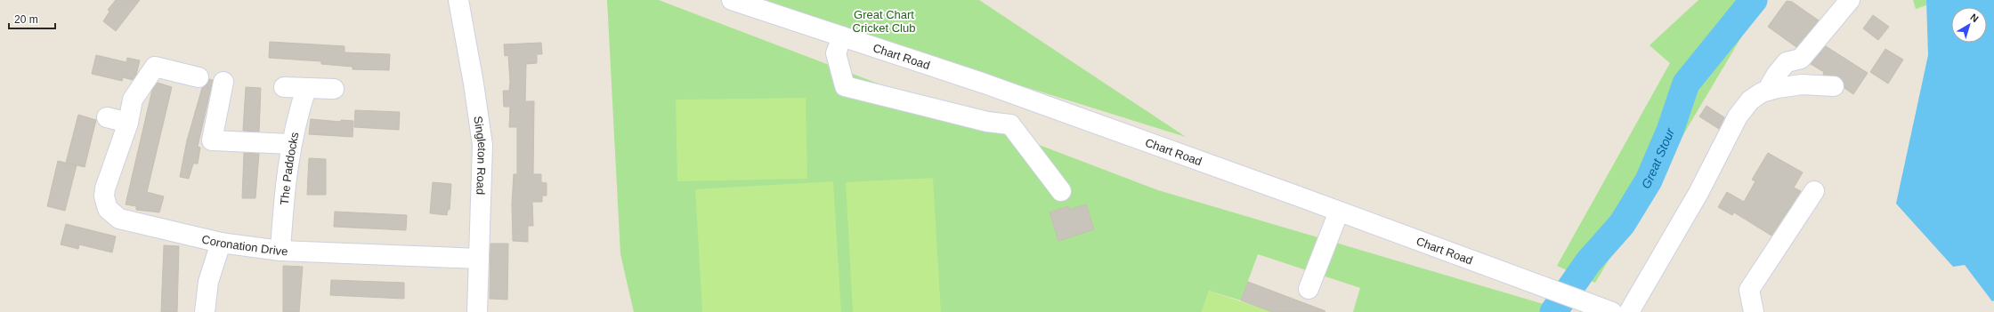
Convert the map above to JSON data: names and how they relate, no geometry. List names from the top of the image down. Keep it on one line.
{"streets":{"street":["Chart Road","Singleton Road","The Paddocks","Coronation Drive"]},"crossings":[["Singleton Road","Coronation Drive"],["The Paddocks","Coronation Drive"]],"water":["Great Stour"],"parks":["Great Chart Cricket Club"],"scale_bar":"20 m","north":"top right"}
